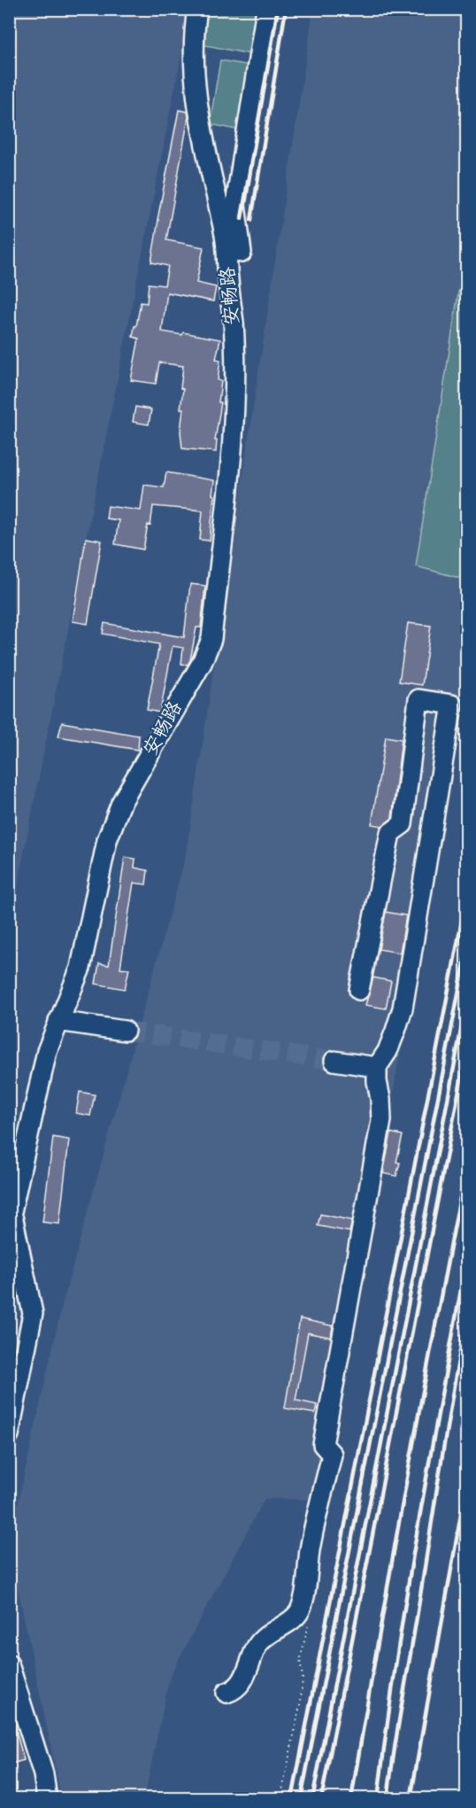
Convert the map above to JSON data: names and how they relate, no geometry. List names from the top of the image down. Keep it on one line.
{"streets":{"street":["安畅路"]}}
